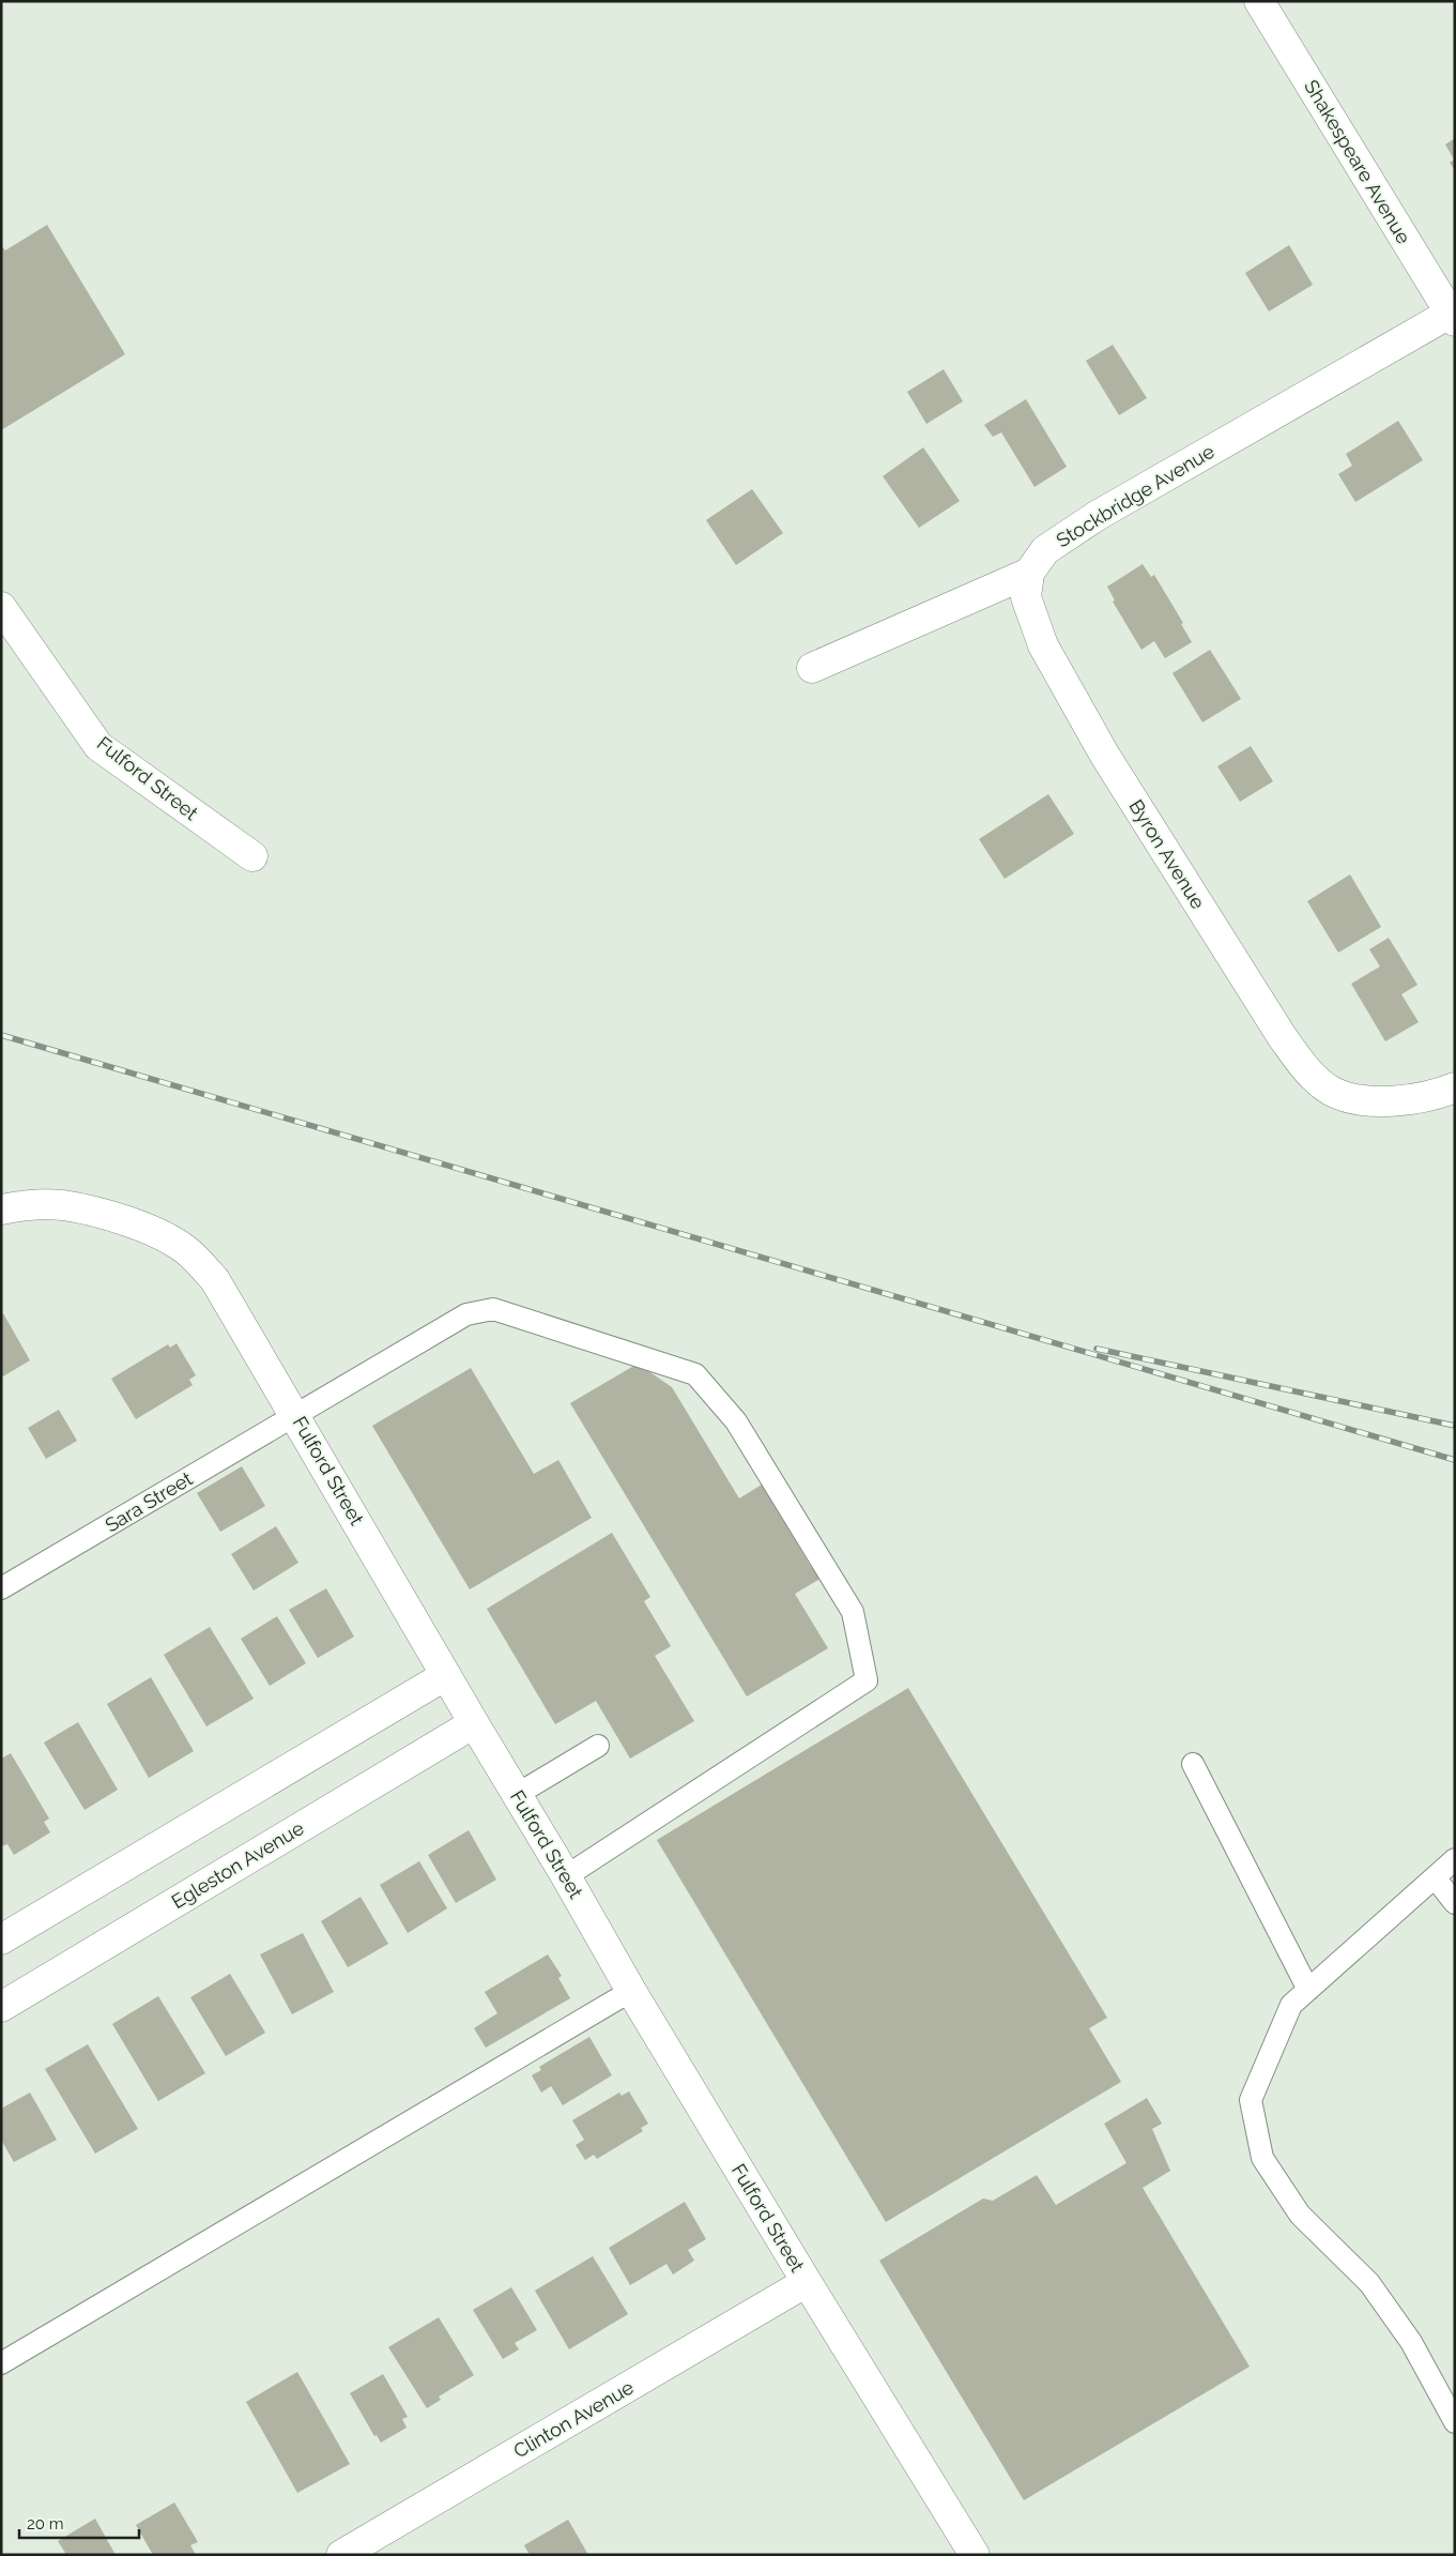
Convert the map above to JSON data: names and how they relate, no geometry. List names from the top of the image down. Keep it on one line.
{"streets":{"street":["Shakespeare Avenue","Stockbridge Avenue","Fulford Street","Byron Avenue","Egleston Avenue","Clinton Avenue"],"lane":["Sara Street"]},"crossings":[["Shakespeare Avenue","Stockbridge Avenue"],["Stockbridge Avenue","Byron Avenue"],["Fulford Street","Sara Street"],["Fulford Street","Egleston Avenue"],["Fulford Street","Clinton Avenue"]],"scale_bar":"20 m"}
